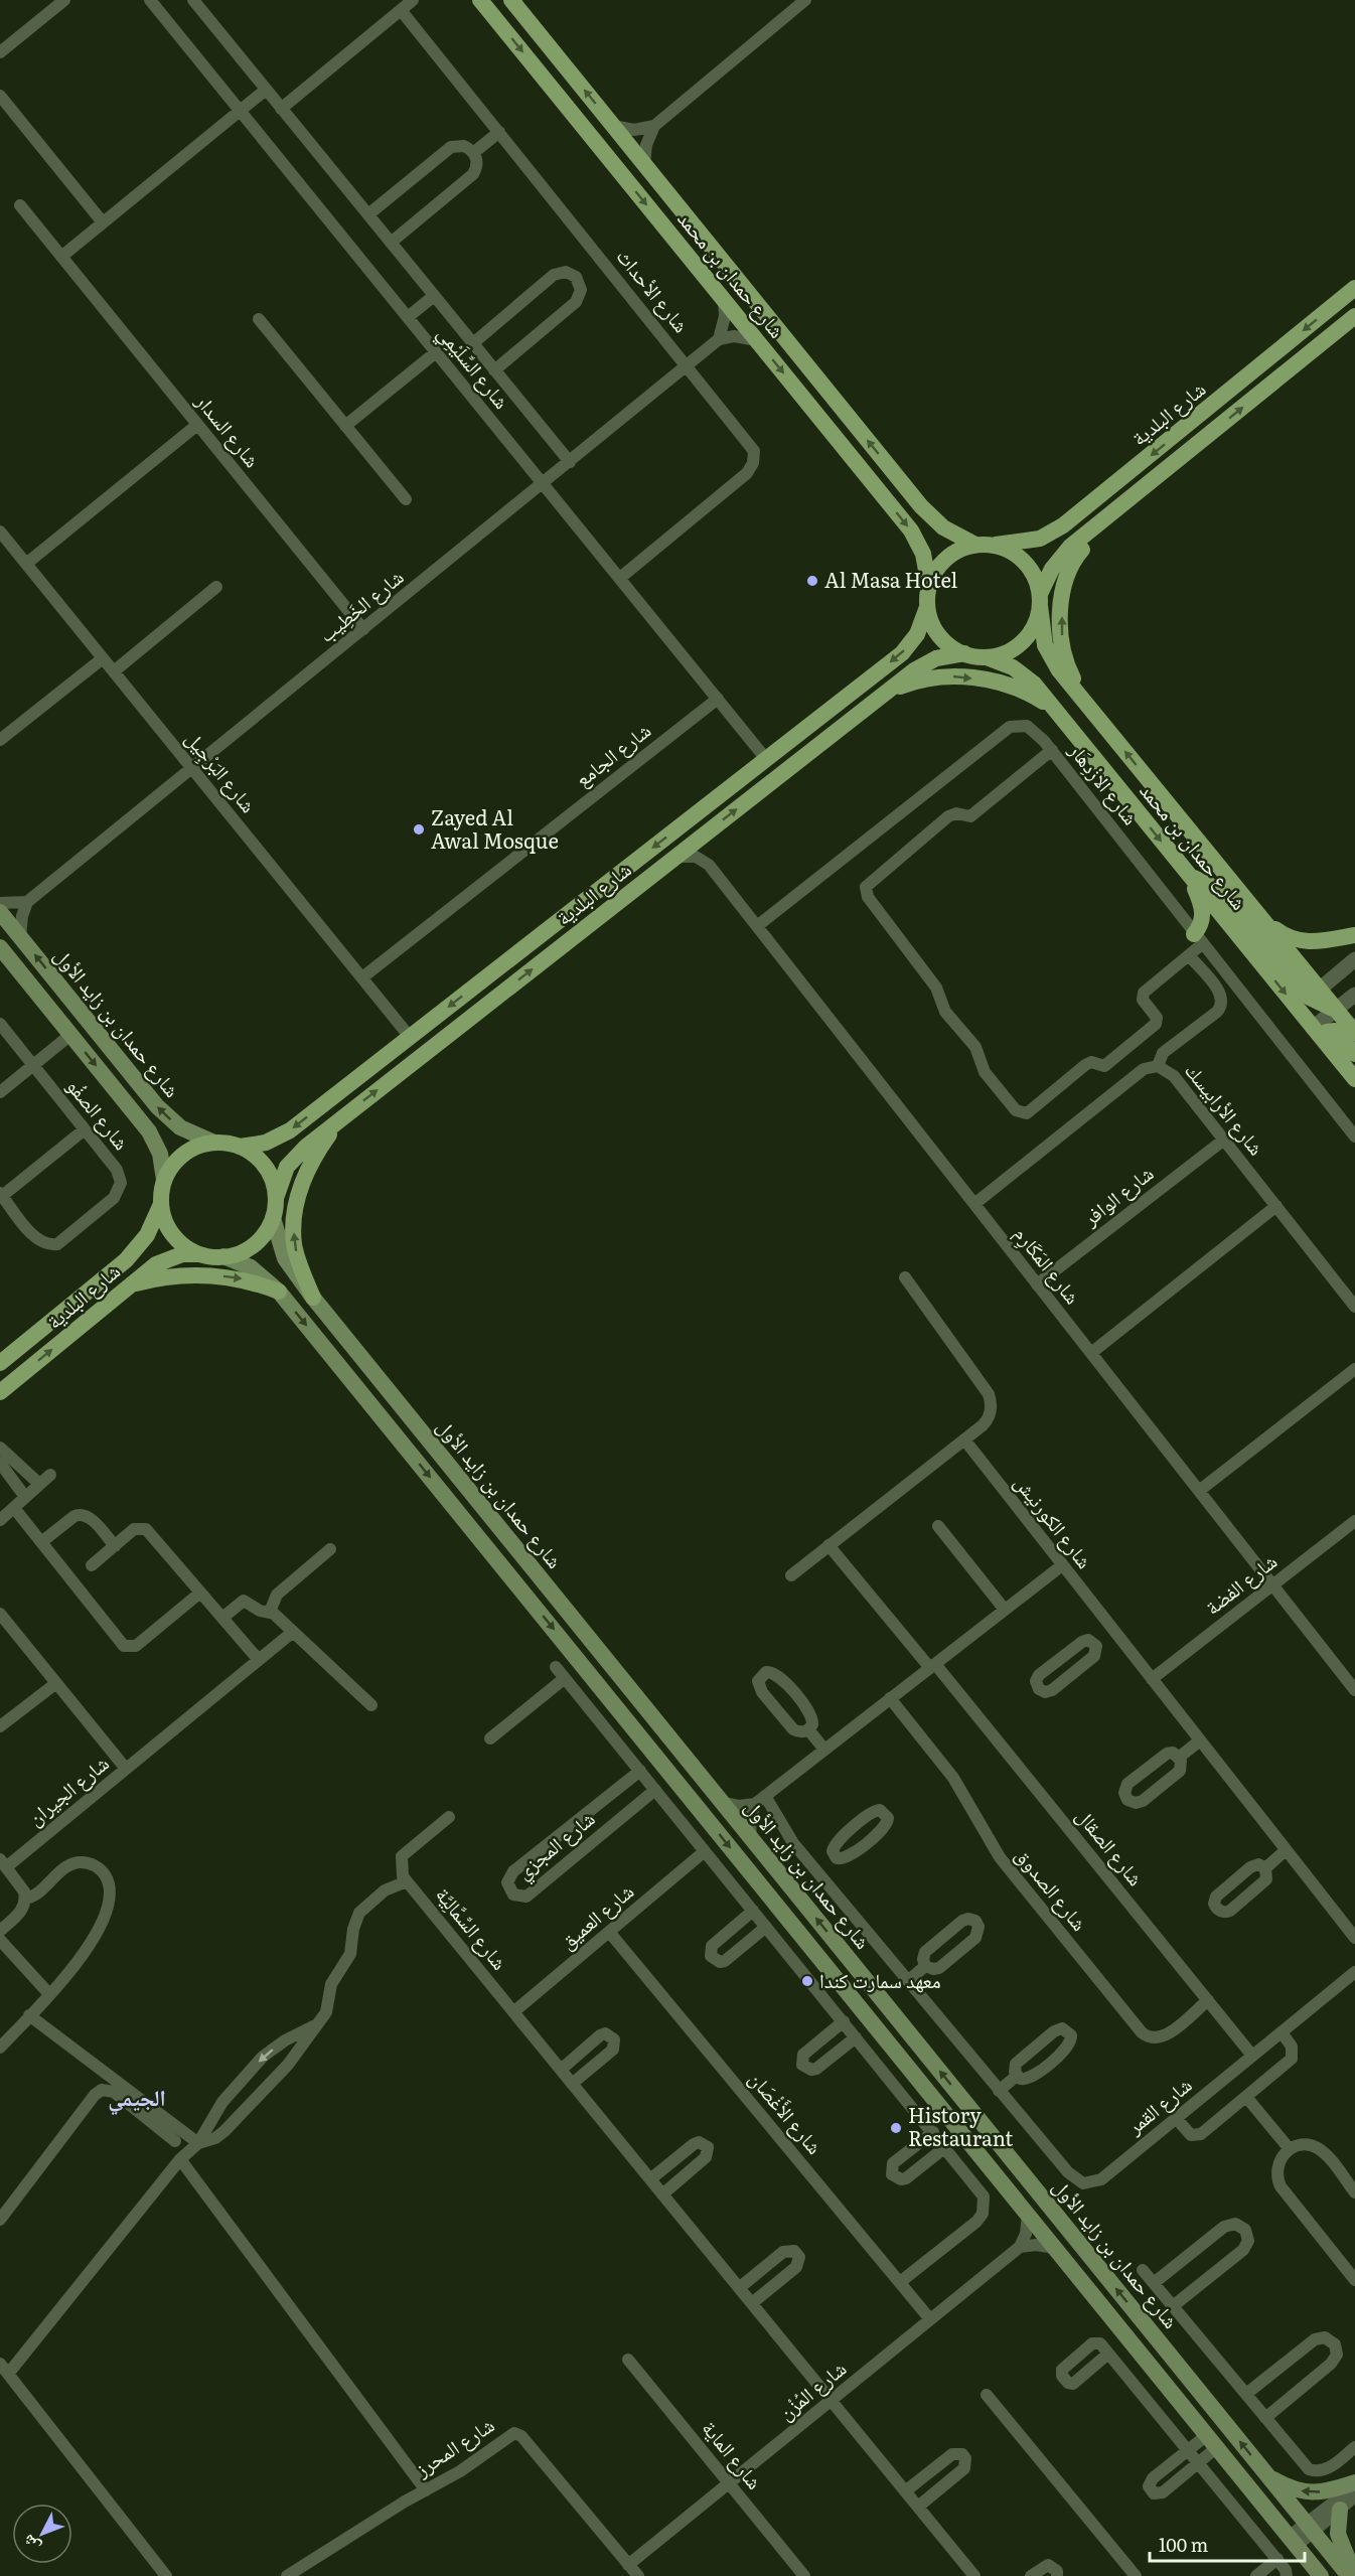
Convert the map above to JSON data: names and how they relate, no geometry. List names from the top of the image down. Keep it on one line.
{"streets":{"main road":["شارع حمدان بن محمد","شارع البلدية","شارع حمدان بن زايد الأول"],"street":["شارع الأحداث","شارع السِّلَيْمِي","شارع السدار","شارع الخَطِيب","شارع الجامع","شارع البَرْجِيل","شارع الازْدِهَار","شارع الأرابيسك","شارع الصفُو","شارع الوافر","شارع المَكَارِم","شارع الكورنيش","شارع الفضة","شارع الجيران","شارع المجزي","شارع الصقال","شارع الصدوق","شارع العميق","شارع السَّمَّالِيَّة","شارع القمر","شارع الأَغْصَان","شارع المُزْن","شارع المحرز","شارع الماية"]},"crossings":[["شارع حمدان بن محمد","شارع البلدية"],["شارع الأحداث","شارع السِّلَيْمِي"],["شارع الأحداث","شارع الخَطِيب"],["شارع السِّلَيْمِي","شارع البلدية"],["شارع السِّلَيْمِي","شارع الخَطِيب"],["شارع السِّلَيْمِي","شارع الجامع"],["شارع البلدية","شارع البَرْجِيل"],["شارع البلدية","شارع حمدان بن زايد الأول"],["شارع السدار","شارع الخَطِيب"],["شارع الخَطِيب","شارع البَرْجِيل"],["شارع الجامع","شارع البَرْجِيل"],["شارع الازْدِهَار","شارع المَكَارِم"],["شارع الأرابيسك","شارع الوافر"],["شارع الأرابيسك","شارع المَكَارِم"],["شارع الوافر","شارع المَكَارِم"],["شارع المَكَارِم","شارع الفضة"],["شارع الكورنيش","شارع الفضة"],["شارع الصقال","شارع الصدوق"],["شارع الصقال","شارع القمر"],["شارع العميق","شارع السَّمَّالِيَّة"],["شارع العميق","شارع الأَغْصَان"],["شارع السَّمَّالِيَّة","شارع المُزْن"],["شارع الأَغْصَان","شارع المُزْن"],["شارع المُزْن","شارع المحرز"],["شارع المُزْن","شارع الماية"]],"districts":["الجيمي"],"places":["Al Masa Hotel","Zayed Al Awal Mosque","معهد سمارت كندا","History Restaurant"],"scale_bar":"100 m","north":"bottom left"}
